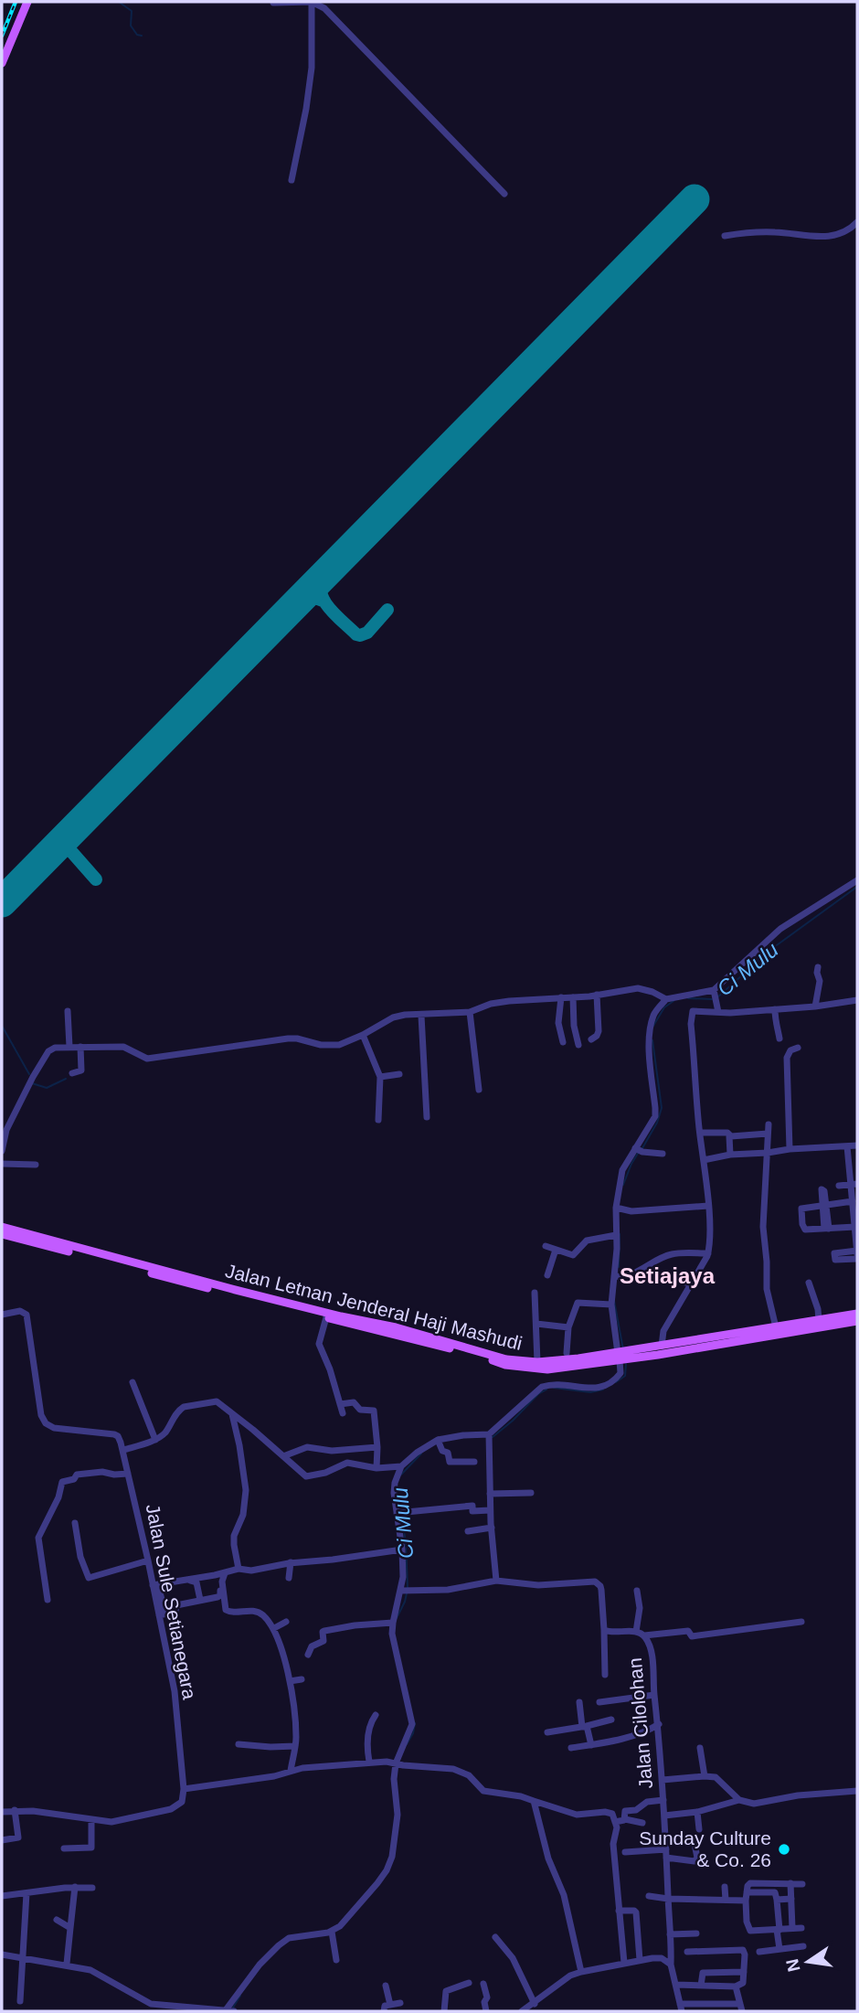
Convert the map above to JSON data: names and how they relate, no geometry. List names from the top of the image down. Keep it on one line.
{"streets":{"main road":["Jalan Letnan Jenderal Haji Mashudi"],"street":["Jalan Sule Setianegara","Jalan Cilolohan"]},"districts":["Setiajaya"],"water":["Ci Mulu"],"places":["Sunday Culture & Co. 26"],"north":"left"}
